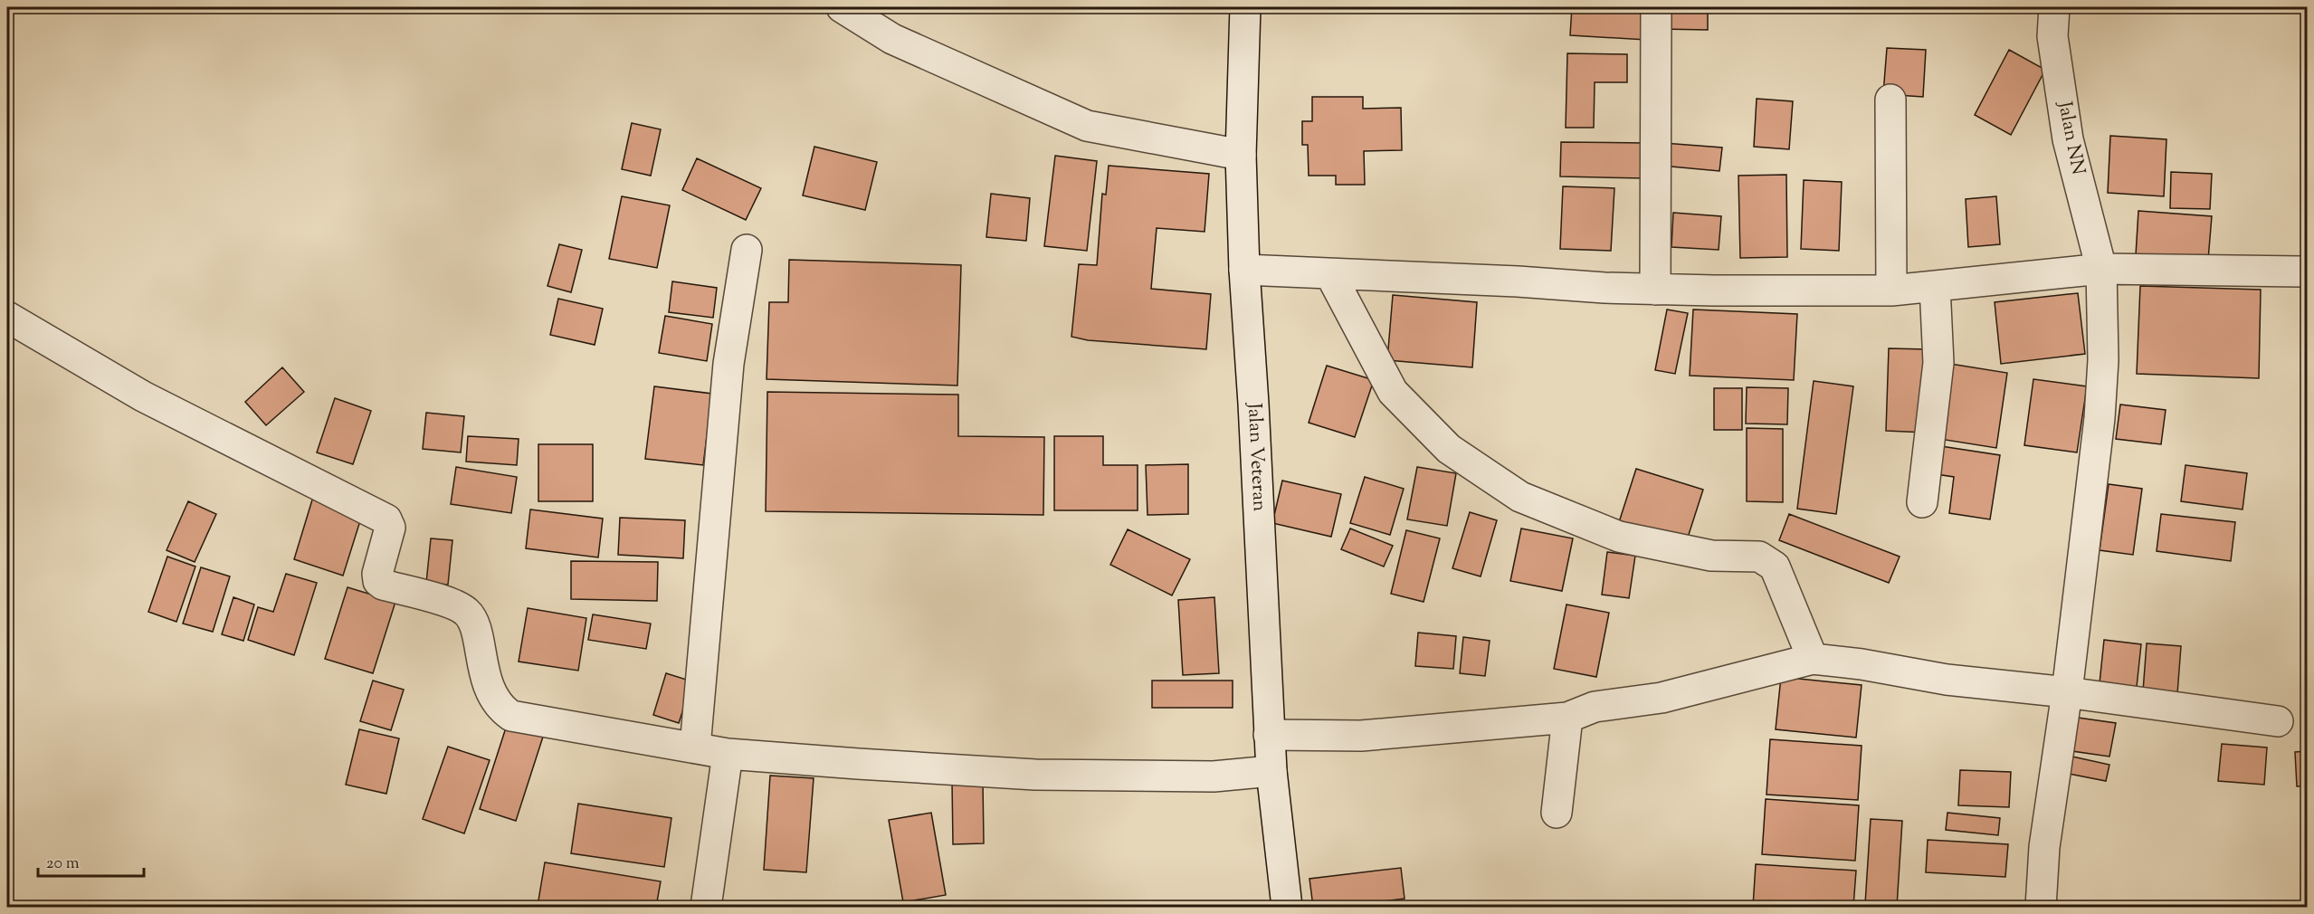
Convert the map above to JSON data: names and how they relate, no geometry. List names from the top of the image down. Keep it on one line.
{"streets":{"street":["Jalan NN","Jalan Veteran"]},"scale_bar":"20 m"}
